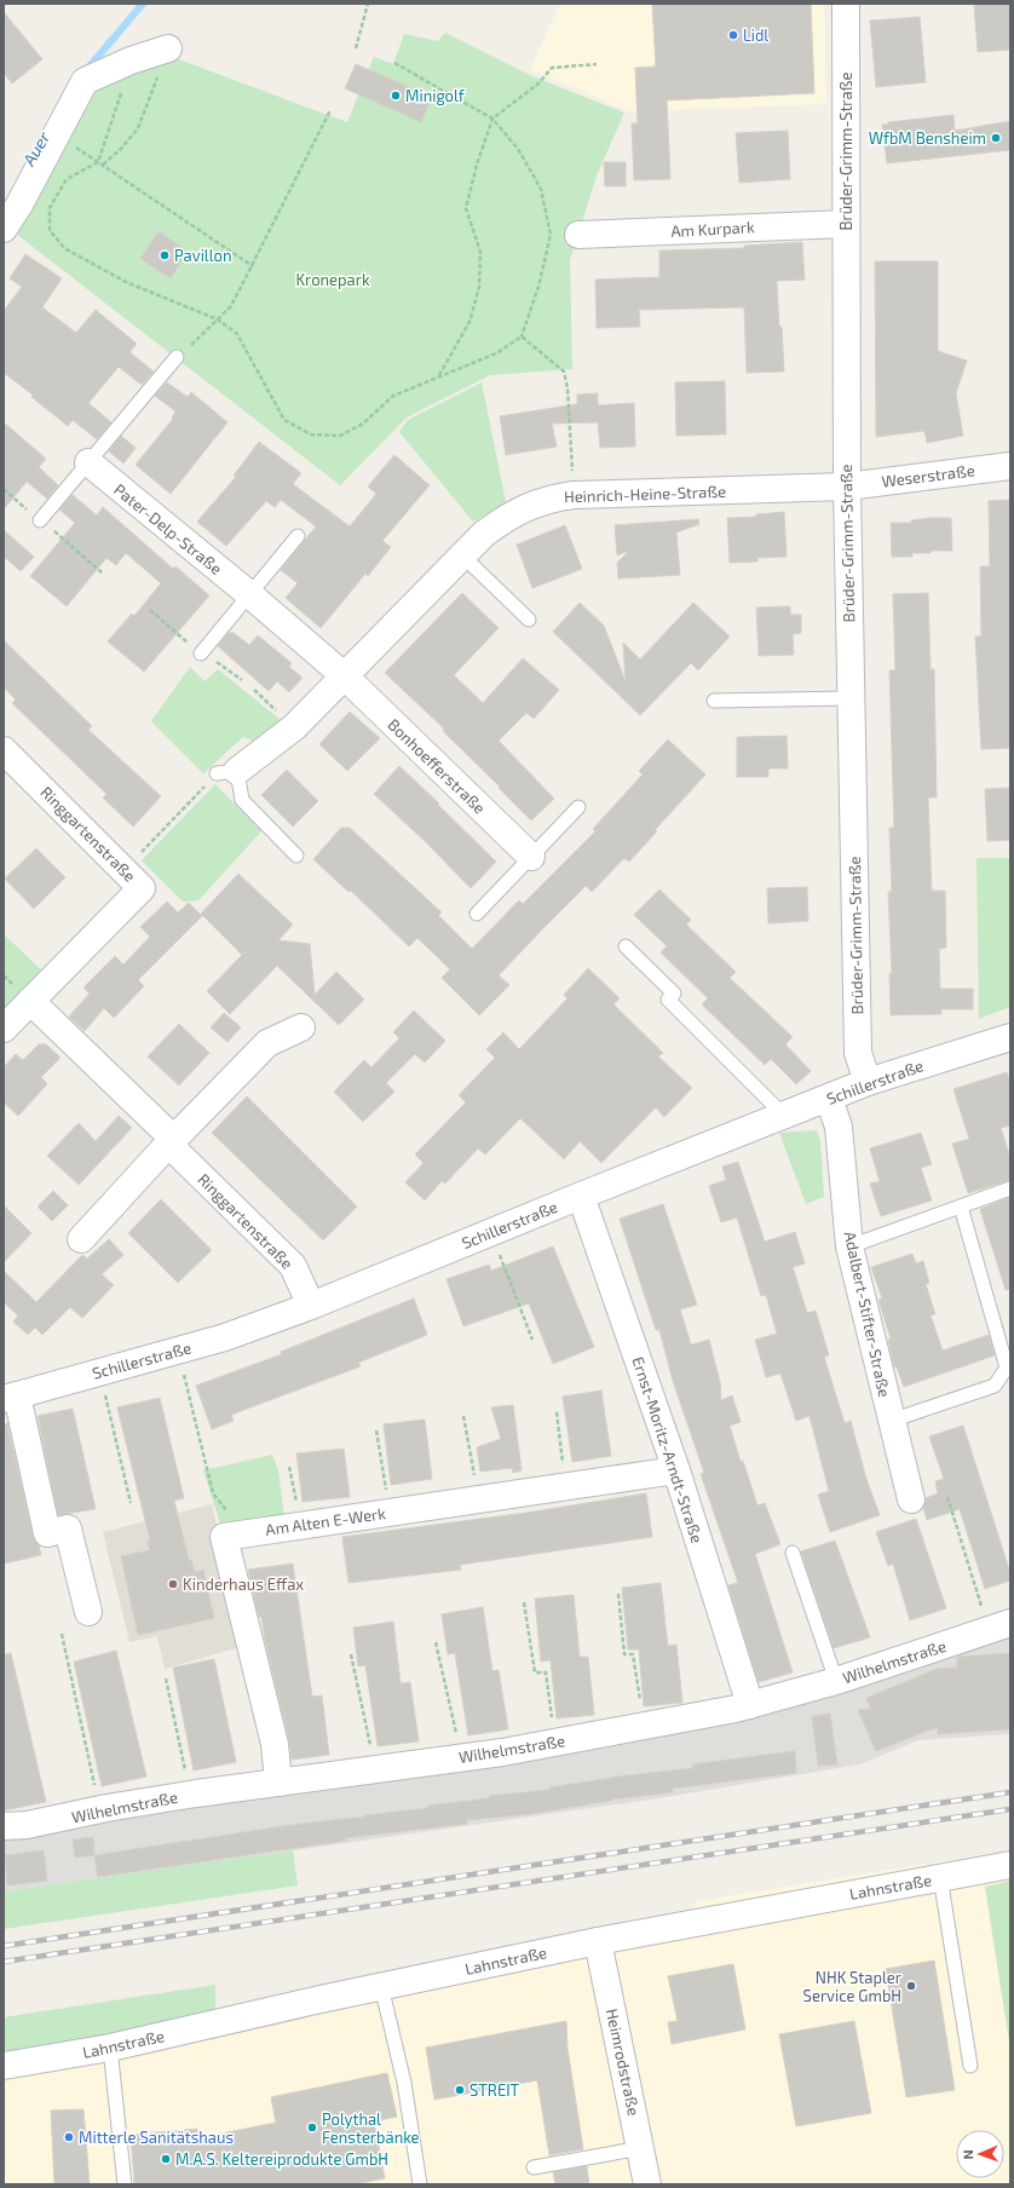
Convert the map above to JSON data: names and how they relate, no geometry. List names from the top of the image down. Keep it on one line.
{"streets":{"street":["Brüder-Grimm-Straße","Am Kurpark","Weserstraße","Heinrich-Heine-Straße","Pater-Delp-Straße","Bonhoefferstraße","Ringgartenstraße","Schillerstraße","Adalbert-Stifter-Straße","Ernst-Moritz-Arndt-Straße","Am Alten E-Werk","Wilhelmstraße","Lahnstraße","Heimrodstraße"]},"crossings":[["Brüder-Grimm-Straße","Am Kurpark"],["Brüder-Grimm-Straße","Weserstraße"],["Brüder-Grimm-Straße","Heinrich-Heine-Straße"],["Brüder-Grimm-Straße","Schillerstraße"],["Weserstraße","Heinrich-Heine-Straße"],["Heinrich-Heine-Straße","Pater-Delp-Straße"],["Heinrich-Heine-Straße","Bonhoefferstraße"],["Pater-Delp-Straße","Bonhoefferstraße"],["Ringgartenstraße","Schillerstraße"],["Schillerstraße","Adalbert-Stifter-Straße"],["Schillerstraße","Ernst-Moritz-Arndt-Straße"],["Ernst-Moritz-Arndt-Straße","Am Alten E-Werk"],["Ernst-Moritz-Arndt-Straße","Wilhelmstraße"],["Lahnstraße","Heimrodstraße"]],"water":["Auer"],"parks":["Kronepark"],"places":["Lidl","Minigolf","WfbM Bensheim","Pavillon","Kinderhaus Effax","NHK Stapler Service GmbH","STREIT","Polythal Fensterbänke","Mitterle Sanitätshaus","M.A.S. Keltereiprodukte GmbH"],"north":"left"}
